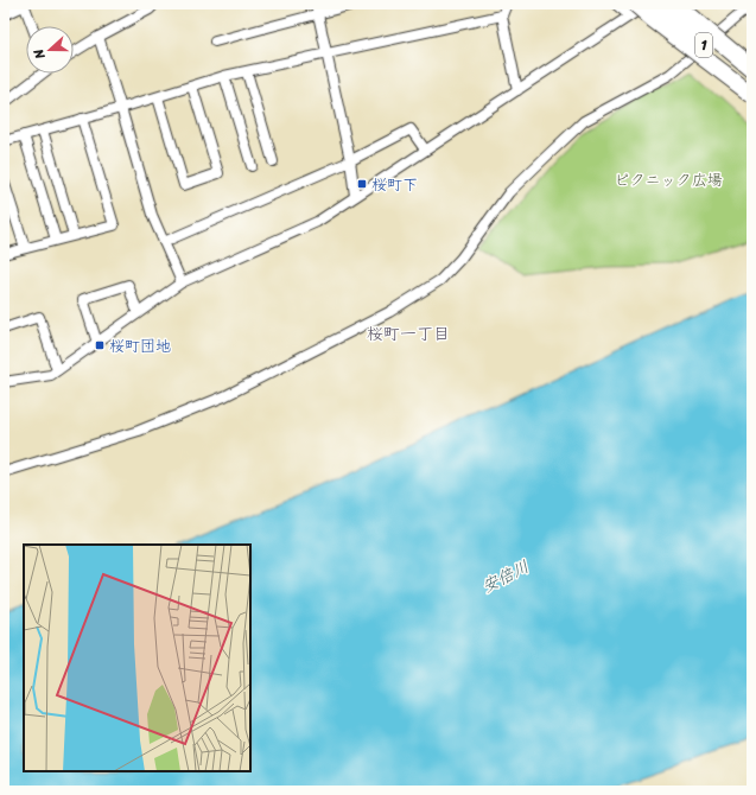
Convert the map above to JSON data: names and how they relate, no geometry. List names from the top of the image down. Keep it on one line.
{"streets":{"highway":["1"]},"districts":["桜町一丁目"],"water":["安倍川"],"parks":["ピクニック広場"],"places":{"transit":["桜町下","桜町団地"]},"north":"left"}
